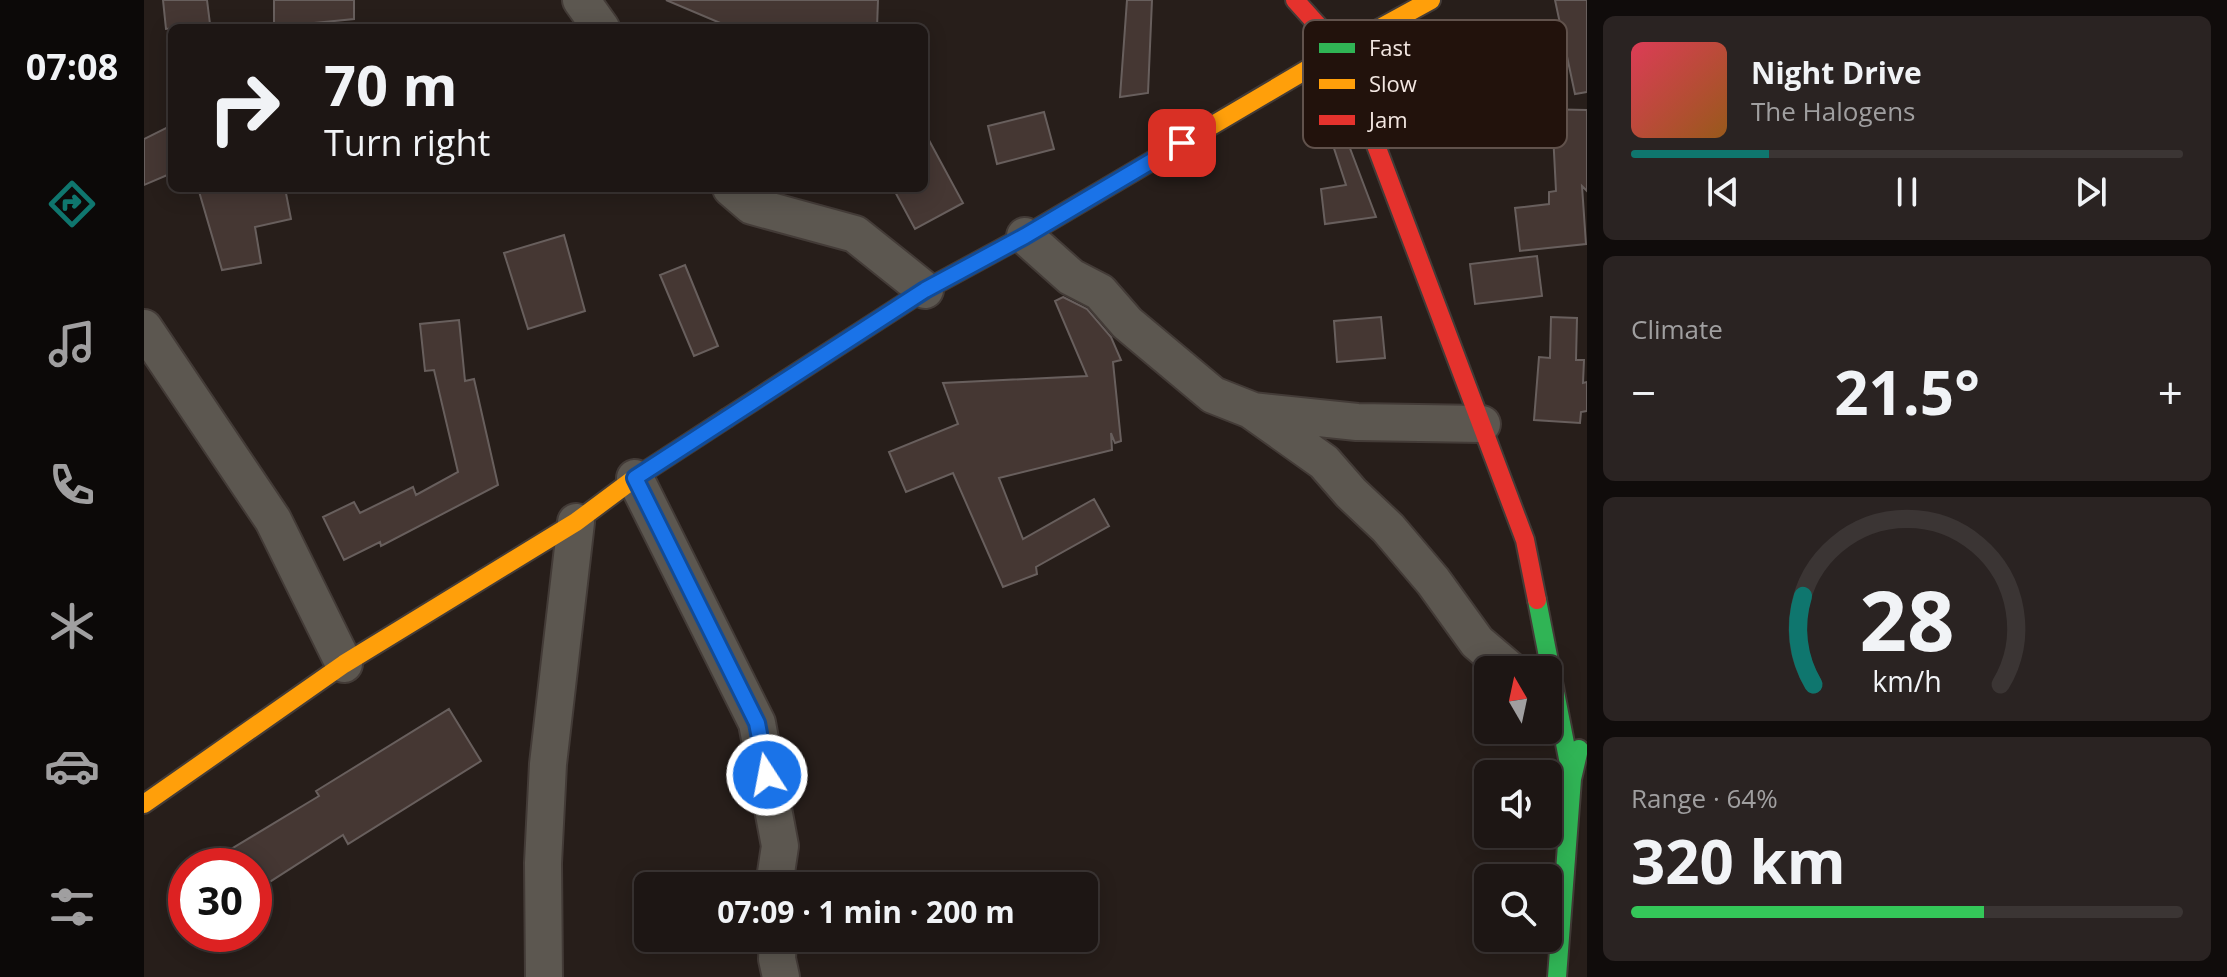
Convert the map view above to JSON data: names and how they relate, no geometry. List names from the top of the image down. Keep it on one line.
{"legend":["Fast","Slow","Jam"],"north":"top","page":{"tabs":"07:08","turn":["70 m","Turn right"],"song":["Night Drive","The Halogens"],"tile":["Climate",["Range · 64%","320 km"]],"heat":["−","21.5°","+"],"limit":"30","trip":"07:09 · 1 min · 200 m","gauge":["28","km/h"]}}
